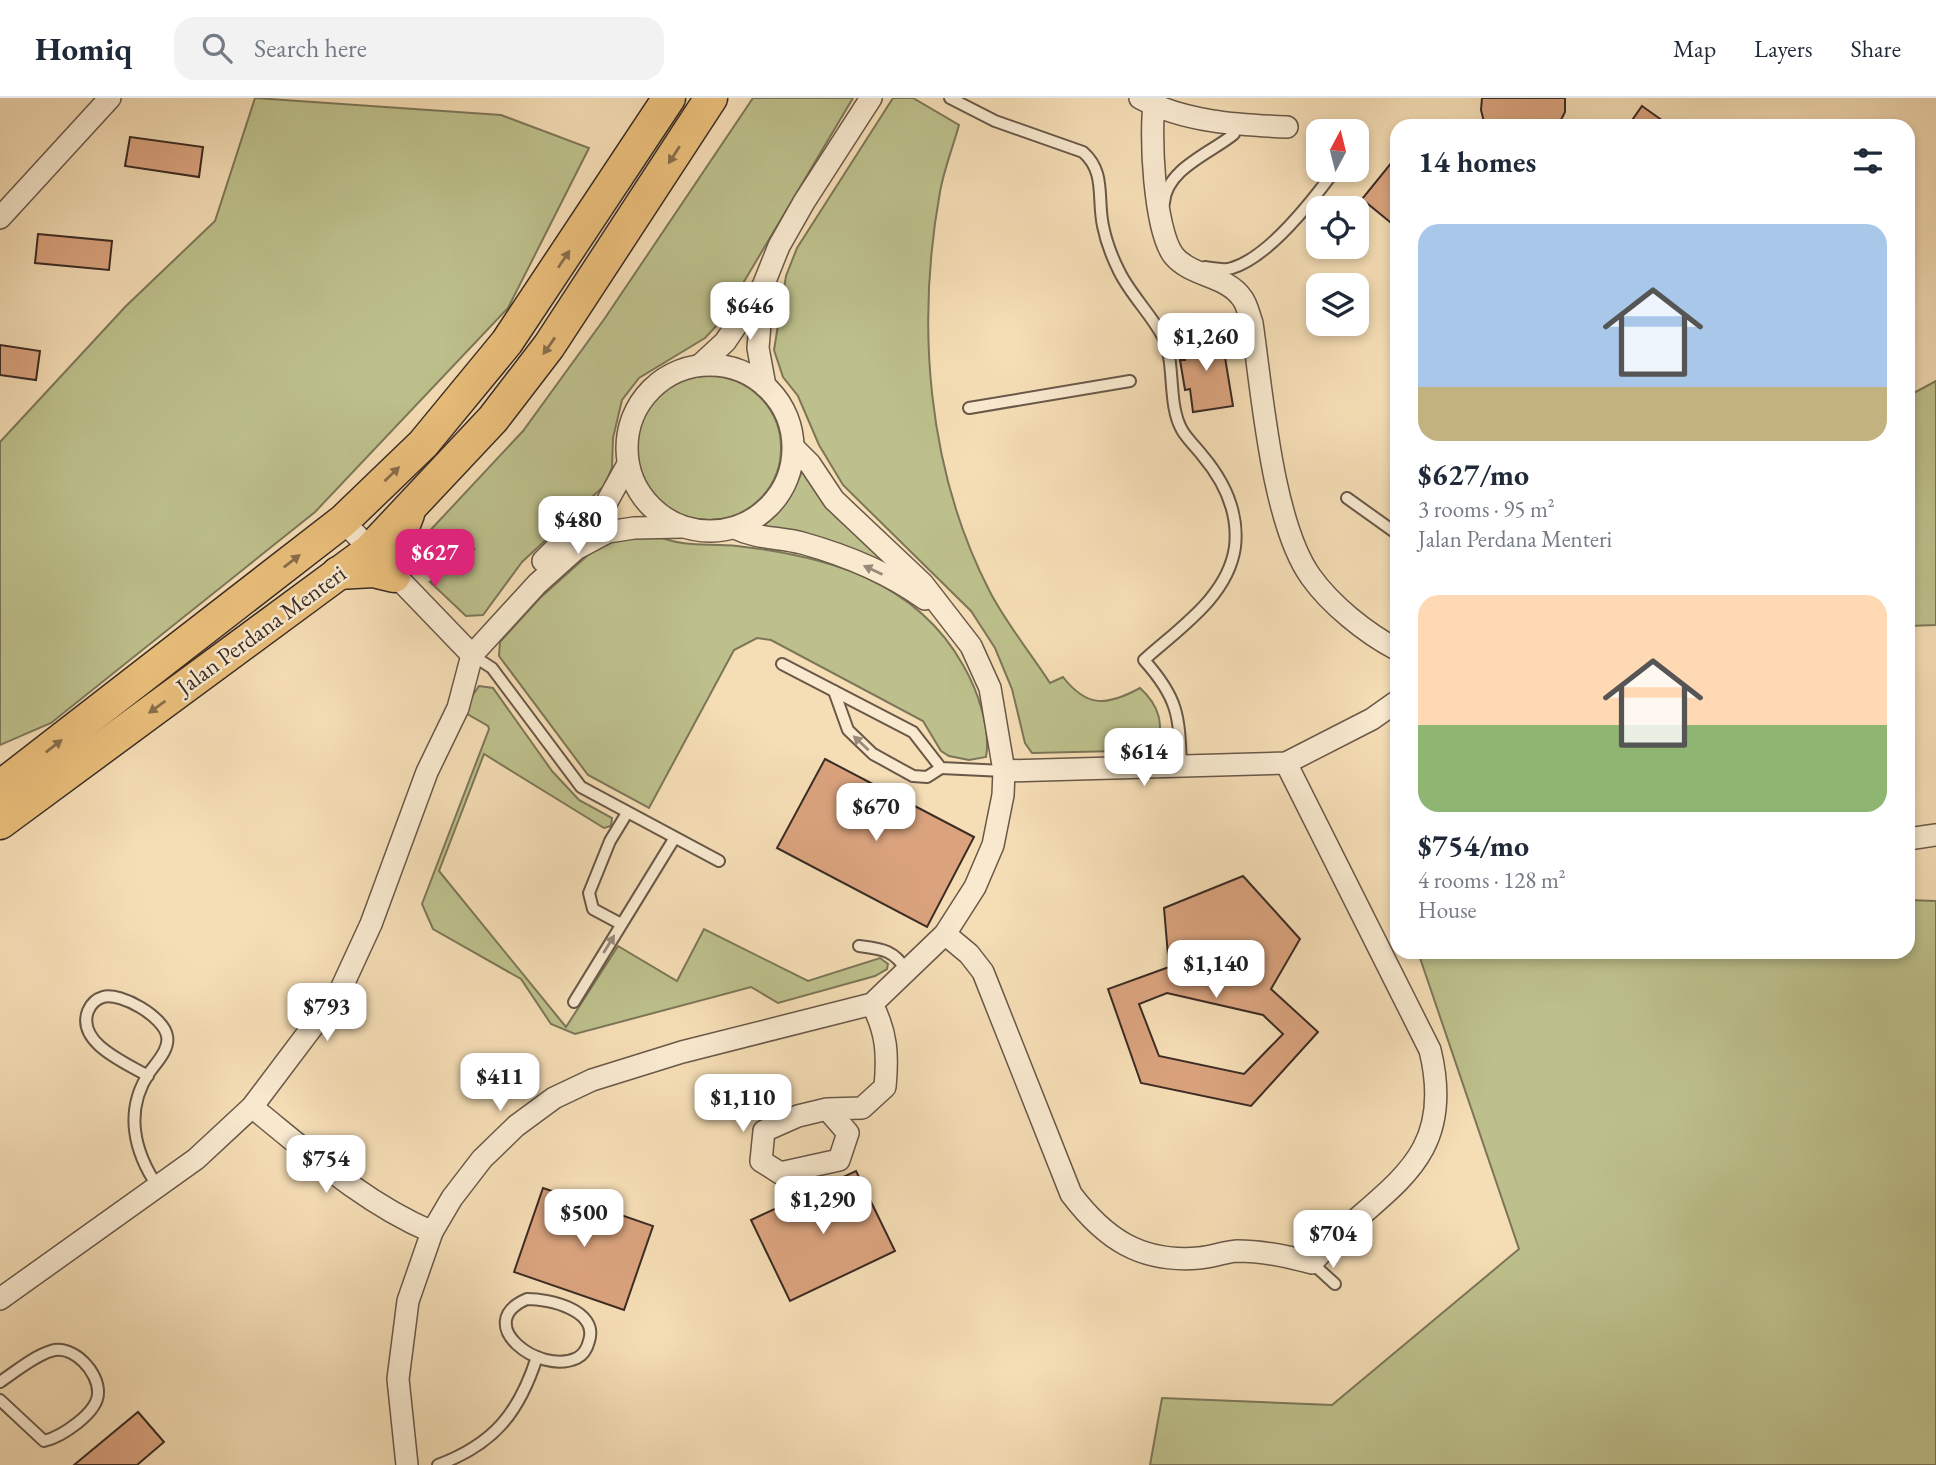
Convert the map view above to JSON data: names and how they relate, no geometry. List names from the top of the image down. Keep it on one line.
{"streets":{"main road":["Jalan Perdana Menteri"]},"north":"top","page":{"header":"Homiq","search":"Search here","nav":["Map","Layers","Share"],"heading":"14 homes","list":[{"name":"$627/mo","note":"3 rooms · 95 m² · Jalan Perdana Menteri"},{"name":"$754/mo","note":"4 rooms · 128 m² · House"}],"price":["$646","$1,260","$480","$627","$614","$670","$1,140","$793","$411","$1,110","$754","$1,290","$500","$704"]}}
